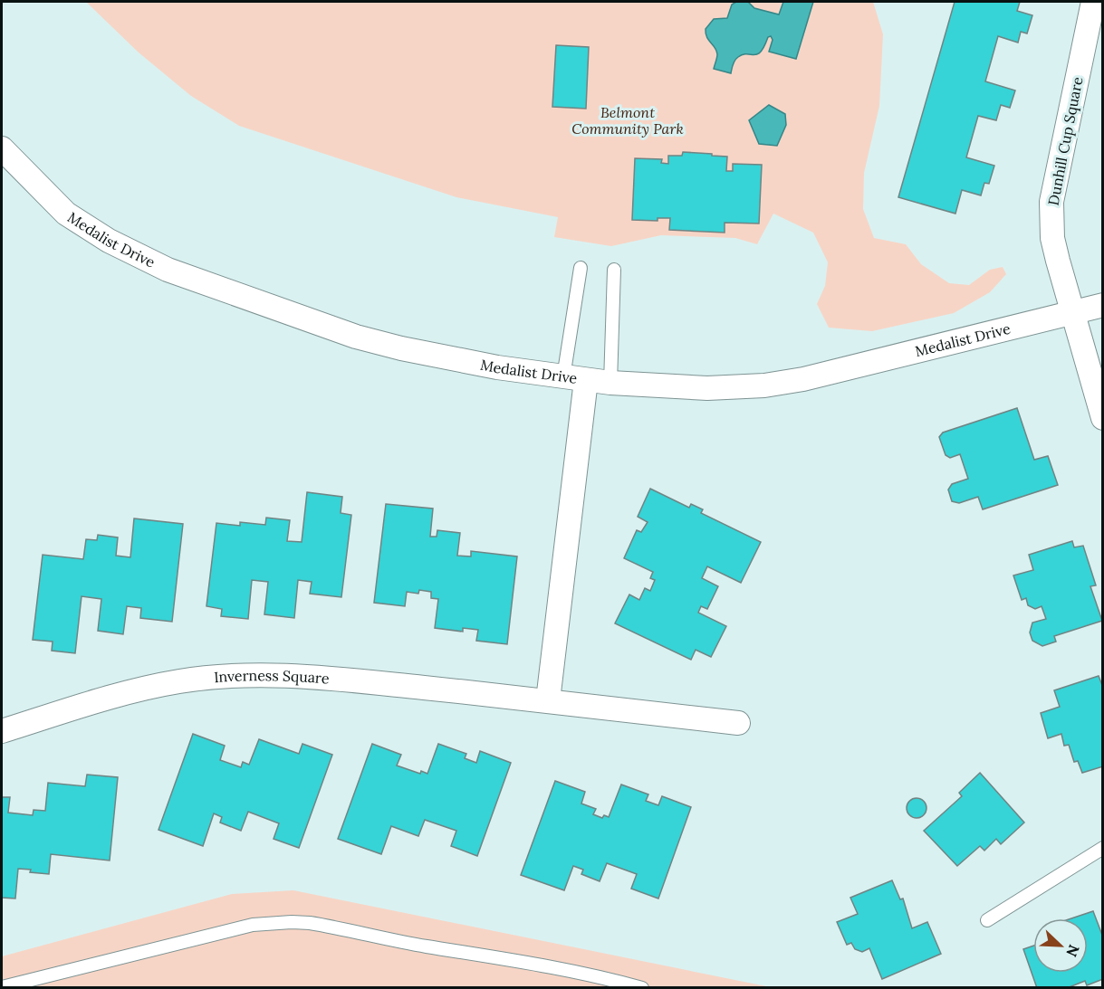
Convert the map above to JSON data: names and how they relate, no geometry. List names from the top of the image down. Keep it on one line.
{"streets":{"street":["Dunhill Cup Square","Medalist Drive","Inverness Square"]},"crossings":[["Dunhill Cup Square","Medalist Drive"]],"parks":["Belmont Community Park"],"north":"bottom right"}
